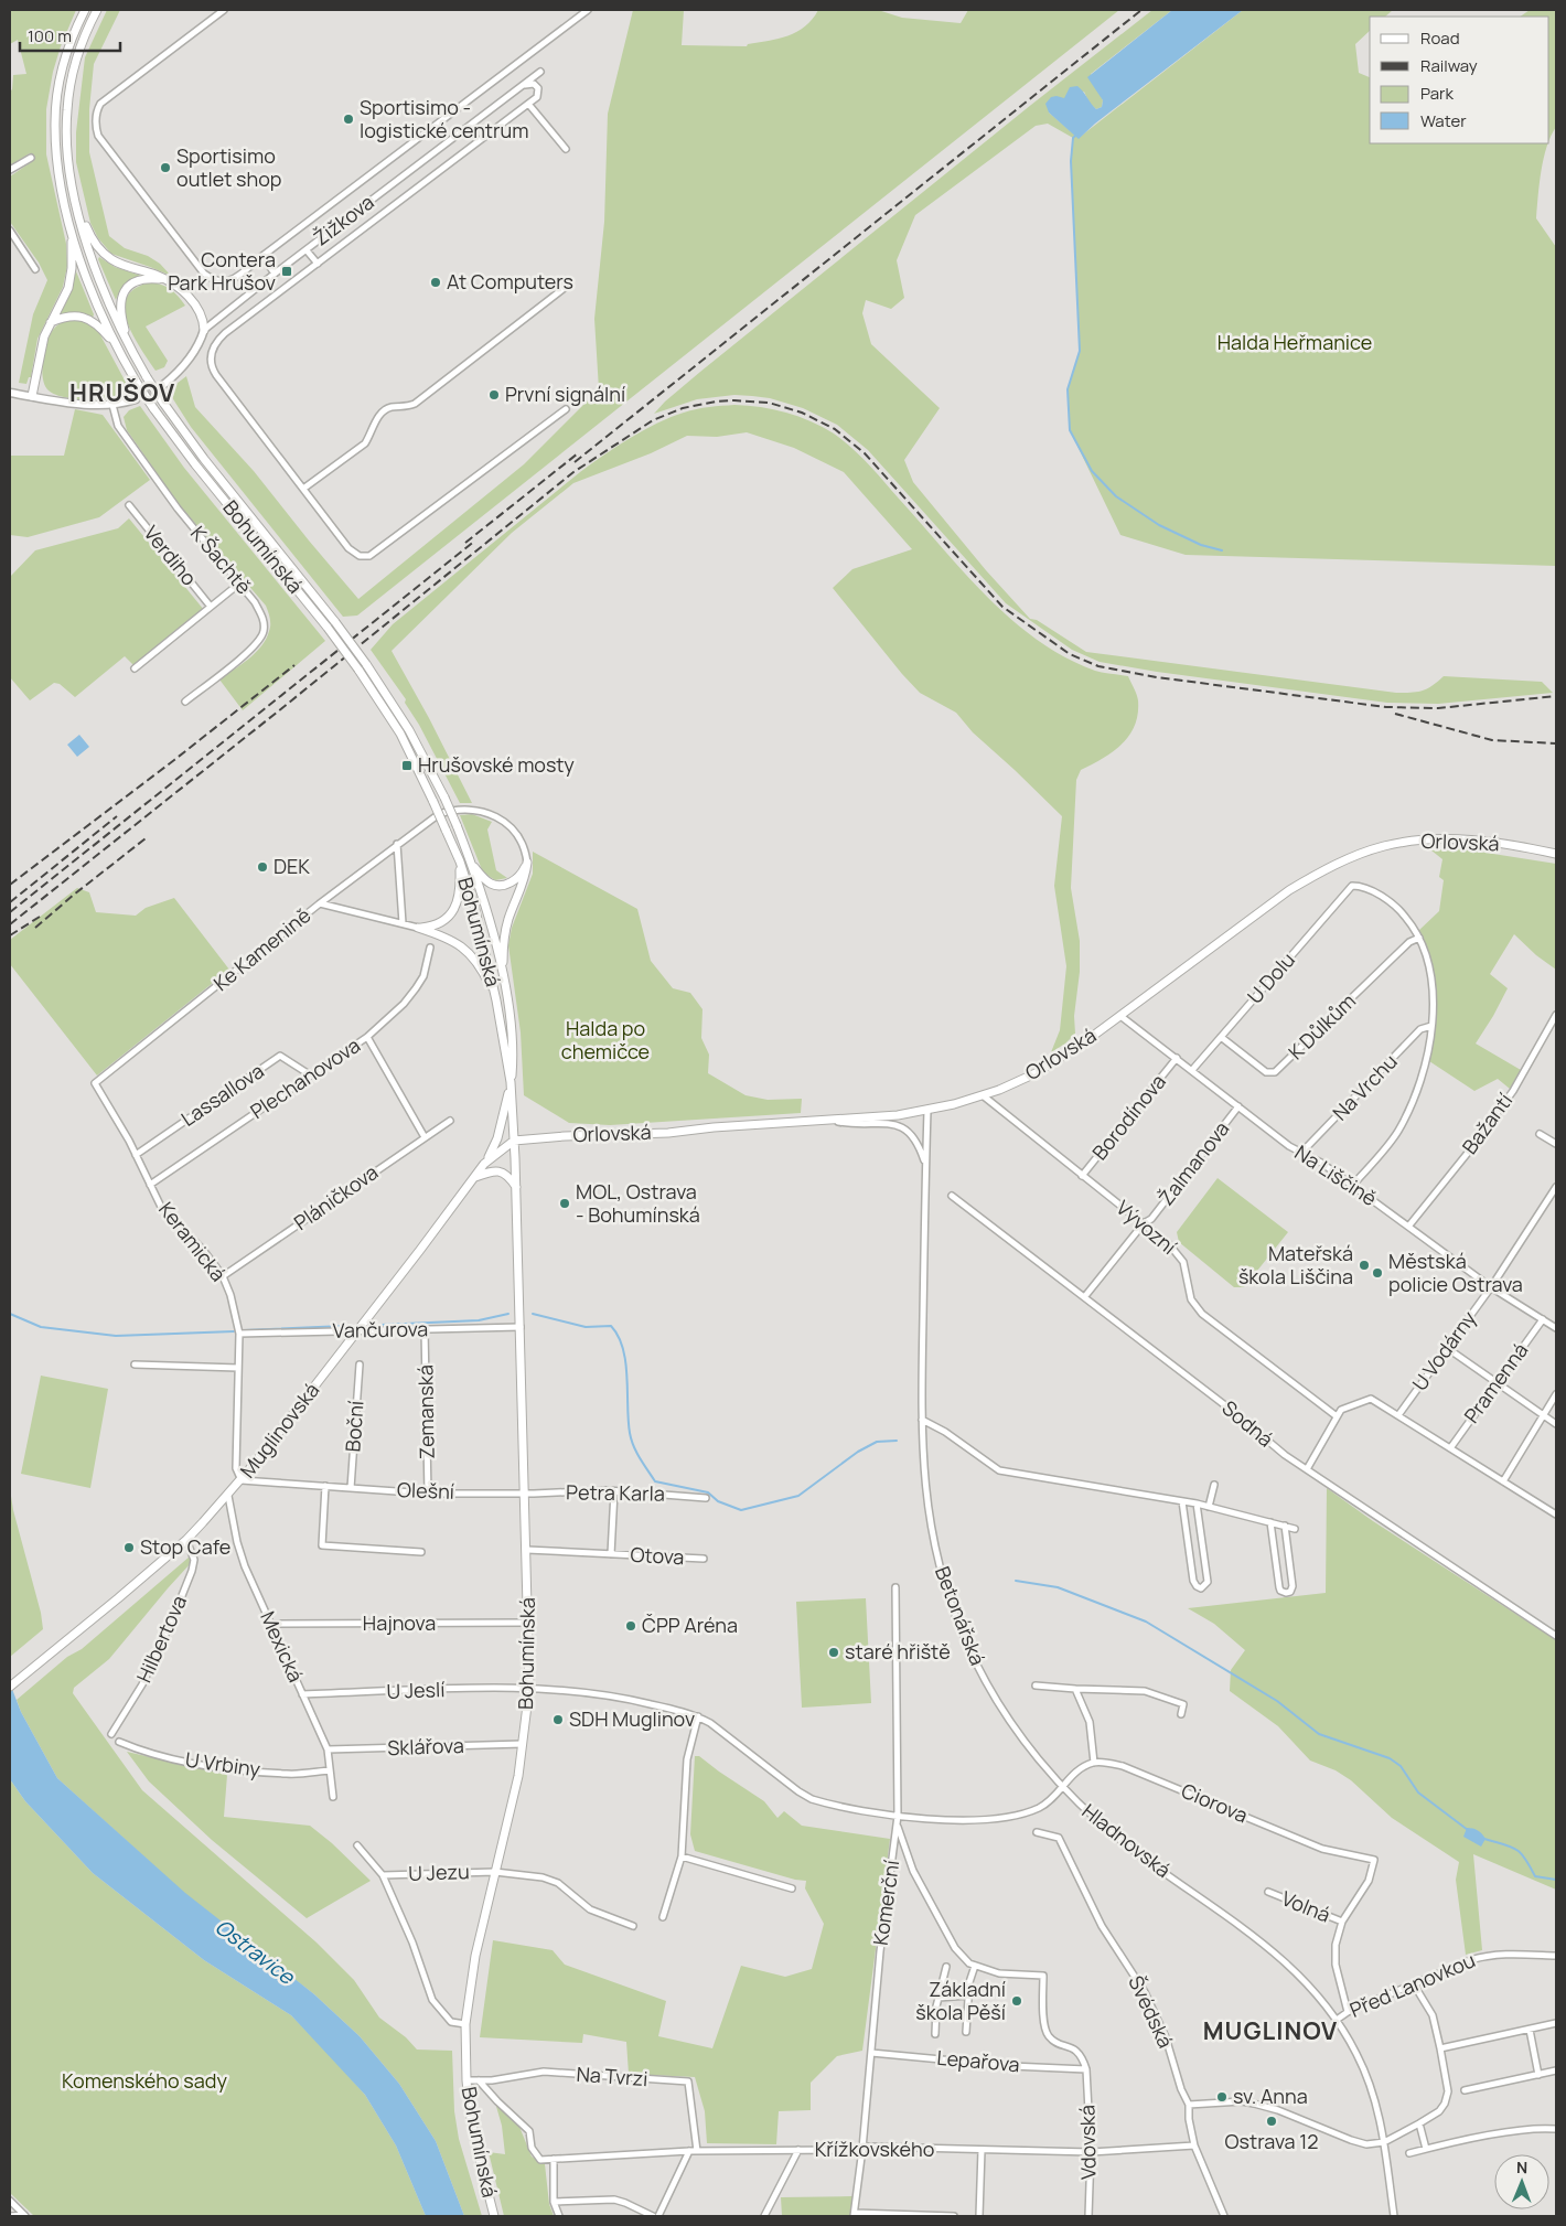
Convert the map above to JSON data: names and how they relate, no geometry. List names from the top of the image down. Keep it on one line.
{"streets":{"main road":["Bohumínská","Orlovská","Muglinovská"],"street":["Žižkova","Verdiho","K Šachtě","Ke Kamenině","U Dolu","K Důlkům","Plechanovova","Na Vrchu","Lassallova","Borodínova","Bažantí","Žalmanova","Na Liščině","Pláničkova","Vývozní","Keramická","Vančurova","U Vodárny","Pramenná","Zemanská","Sodná","Boční","Olešní","Petra Karla","Otova","Betonářská","Hajnova","Hilbertova","Mexická","U Jeslí","Sklářova","U Vrbiny","Ciorova","Hladnovská","U Jezu","Komerční","Volná","Před Lanovkou","Švédská","Lepařova","Na Tvrzi","Vdovská","Křížkovského"]},"crossings":[["Bohumínská","Orlovská"],["Bohumínská","Vančurova"],["Bohumínská","Muglinovská"],["Bohumínská","Olešní"],["Bohumínská","Petra Karla"],["Bohumínská","Otova"],["Bohumínská","Hajnova"],["Bohumínská","U Jeslí"],["Bohumínská","Sklářova"],["Bohumínská","U Jezu"],["Bohumínská","Na Tvrzi"],["Orlovská","Na Liščině"],["Orlovská","Vývozní"],["Orlovská","Muglinovská"],["Orlovská","Betonářská"],["Ke Kamenině","Keramická"],["U Dolu","K Důlkům"],["U Dolu","Na Liščině"],["Plechanovova","Lassallova"],["Plechanovova","Keramická"],["Na Vrchu","Na Liščině"],["Lassallova","Keramická"],["Borodínova","Na Liščině"],["Borodínova","Vývozní"],["Bažantí","Na Liščině"],["Žalmanova","Na Liščině"],["Žalmanova","Vývozní"],["Žalmanova","Sodná"],["Na Liščině","U Vodárny"],["Na Liščině","Pramenná"],["Pláničkova","Keramická"],["Keramická","Vančurova"],["Keramická","Muglinovská"],["Keramická","Olešní"],["Vančurova","Zemanská"],["Vančurova","Muglinovská"],["Zemanská","Olešní"],["Boční","Olešní"],["Muglinovská","Olešní"],["Muglinovská","Hilbertova"],["Muglinovská","Mexická"],["Olešní","Petra Karla"],["Petra Karla","Otova"],["Betonářská","Hladnovská"],["Hajnova","Mexická"],["Mexická","U Jeslí"],["Mexická","Sklářova"],["Mexická","U Vrbiny"],["Ciorova","Volná"],["Hladnovská","Před Lanovkou"],["Komerční","Lepařova"],["Komerční","Křížkovského"],["Volná","Před Lanovkou"],["Švédská","Křížkovského"],["Lepařova","Vdovská"],["Na Tvrzi","Křížkovského"],["Vdovská","Křížkovského"]],"districts":["HRUŠOV","MUGLINOV"],"water":["Ostravice"],"parks":["Halda Heřmanice","Halda po chemičce","Komenského sady"],"places":{"other":["Sportisimo - logistické centrum","Sportisimo outlet shop","At Computers","První signální","DEK","MOL, Ostrava - Bohumínská","Mateřská škola Liščina","Městská policie Ostrava","Stop Cafe","ČPP Aréna","staré hřiště","SDH Muglinov","Základní škola Pěší","sv. Anna","Ostrava 12"],"transit":["Contera Park Hrušov","Hrušovské mosty"]},"legend":["Road","Railway","Park","Water"],"scale_bar":"100 m","north":"top"}
